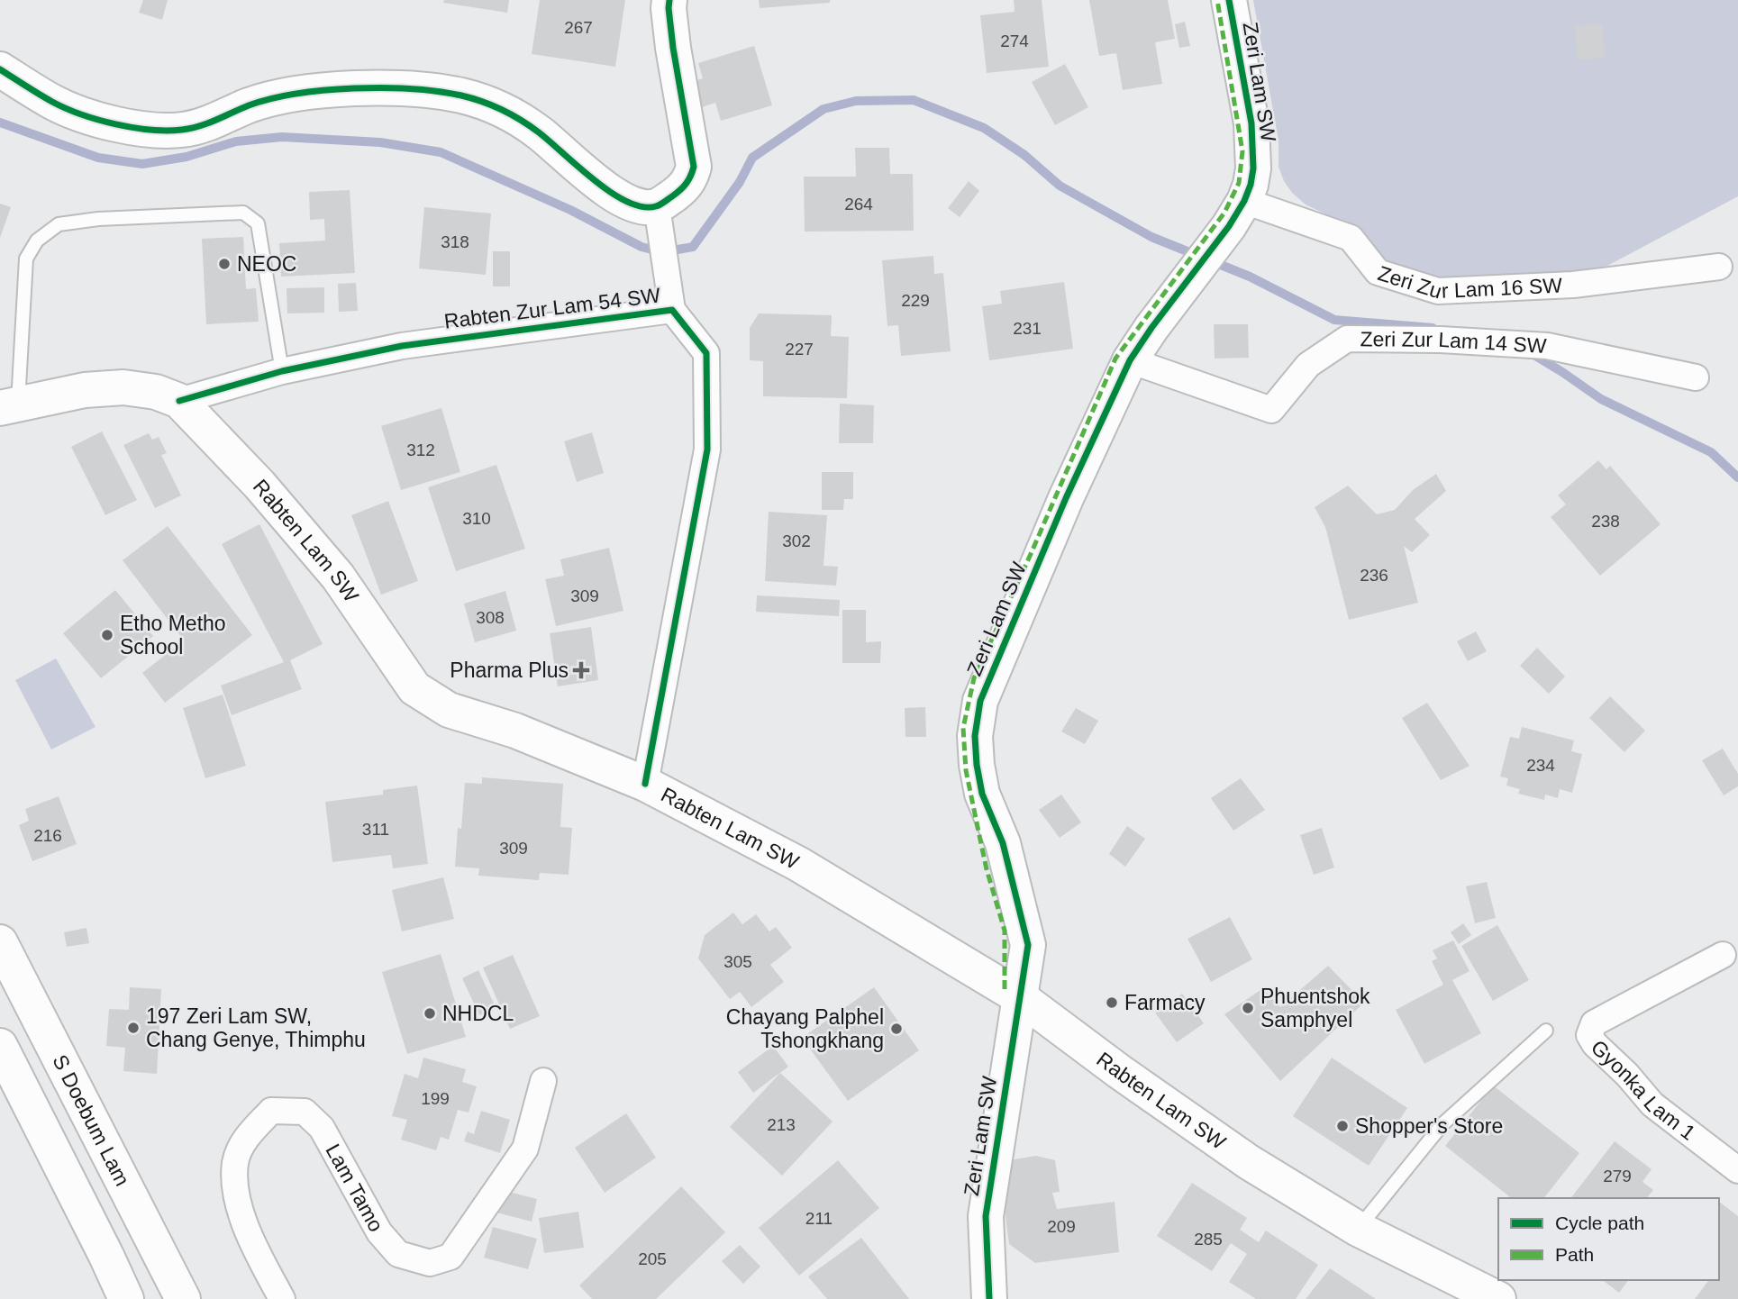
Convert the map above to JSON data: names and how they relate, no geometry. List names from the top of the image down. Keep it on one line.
{"streets":{"main road":["Zeri Lam SW","Rabten Lam SW","S Doebum Lam"],"street":["Zeri Zur Lam 16 SW","Rabten Zur Lam 54 SW","Zeri Zur Lam 14 SW","Gyonka Lam 1","Lam Tamo"]},"crossings":[["Zeri Lam SW","Zeri Zur Lam 16 SW"],["Zeri Lam SW","Zeri Zur Lam 14 SW"],["Zeri Lam SW","Rabten Lam SW"],["Rabten Zur Lam 54 SW","Rabten Lam SW"]],"places":{"other":["NEOC","Etho Metho School","Farmacy","Phuentshok Samphyel","NHDCL","197 Zeri Lam SW, Chang Genye, Thimphu","Chayang Palphel Tshongkhang","Shopper's Store"],"health":["Pharma Plus"]},"house_numbers":["267","274","264","318","229","231","227","312","310","238","302","236","309","308","234","311","216","309","305","199","213","279","211","209","285","205"],"legend":["Cycle path","Path"]}
